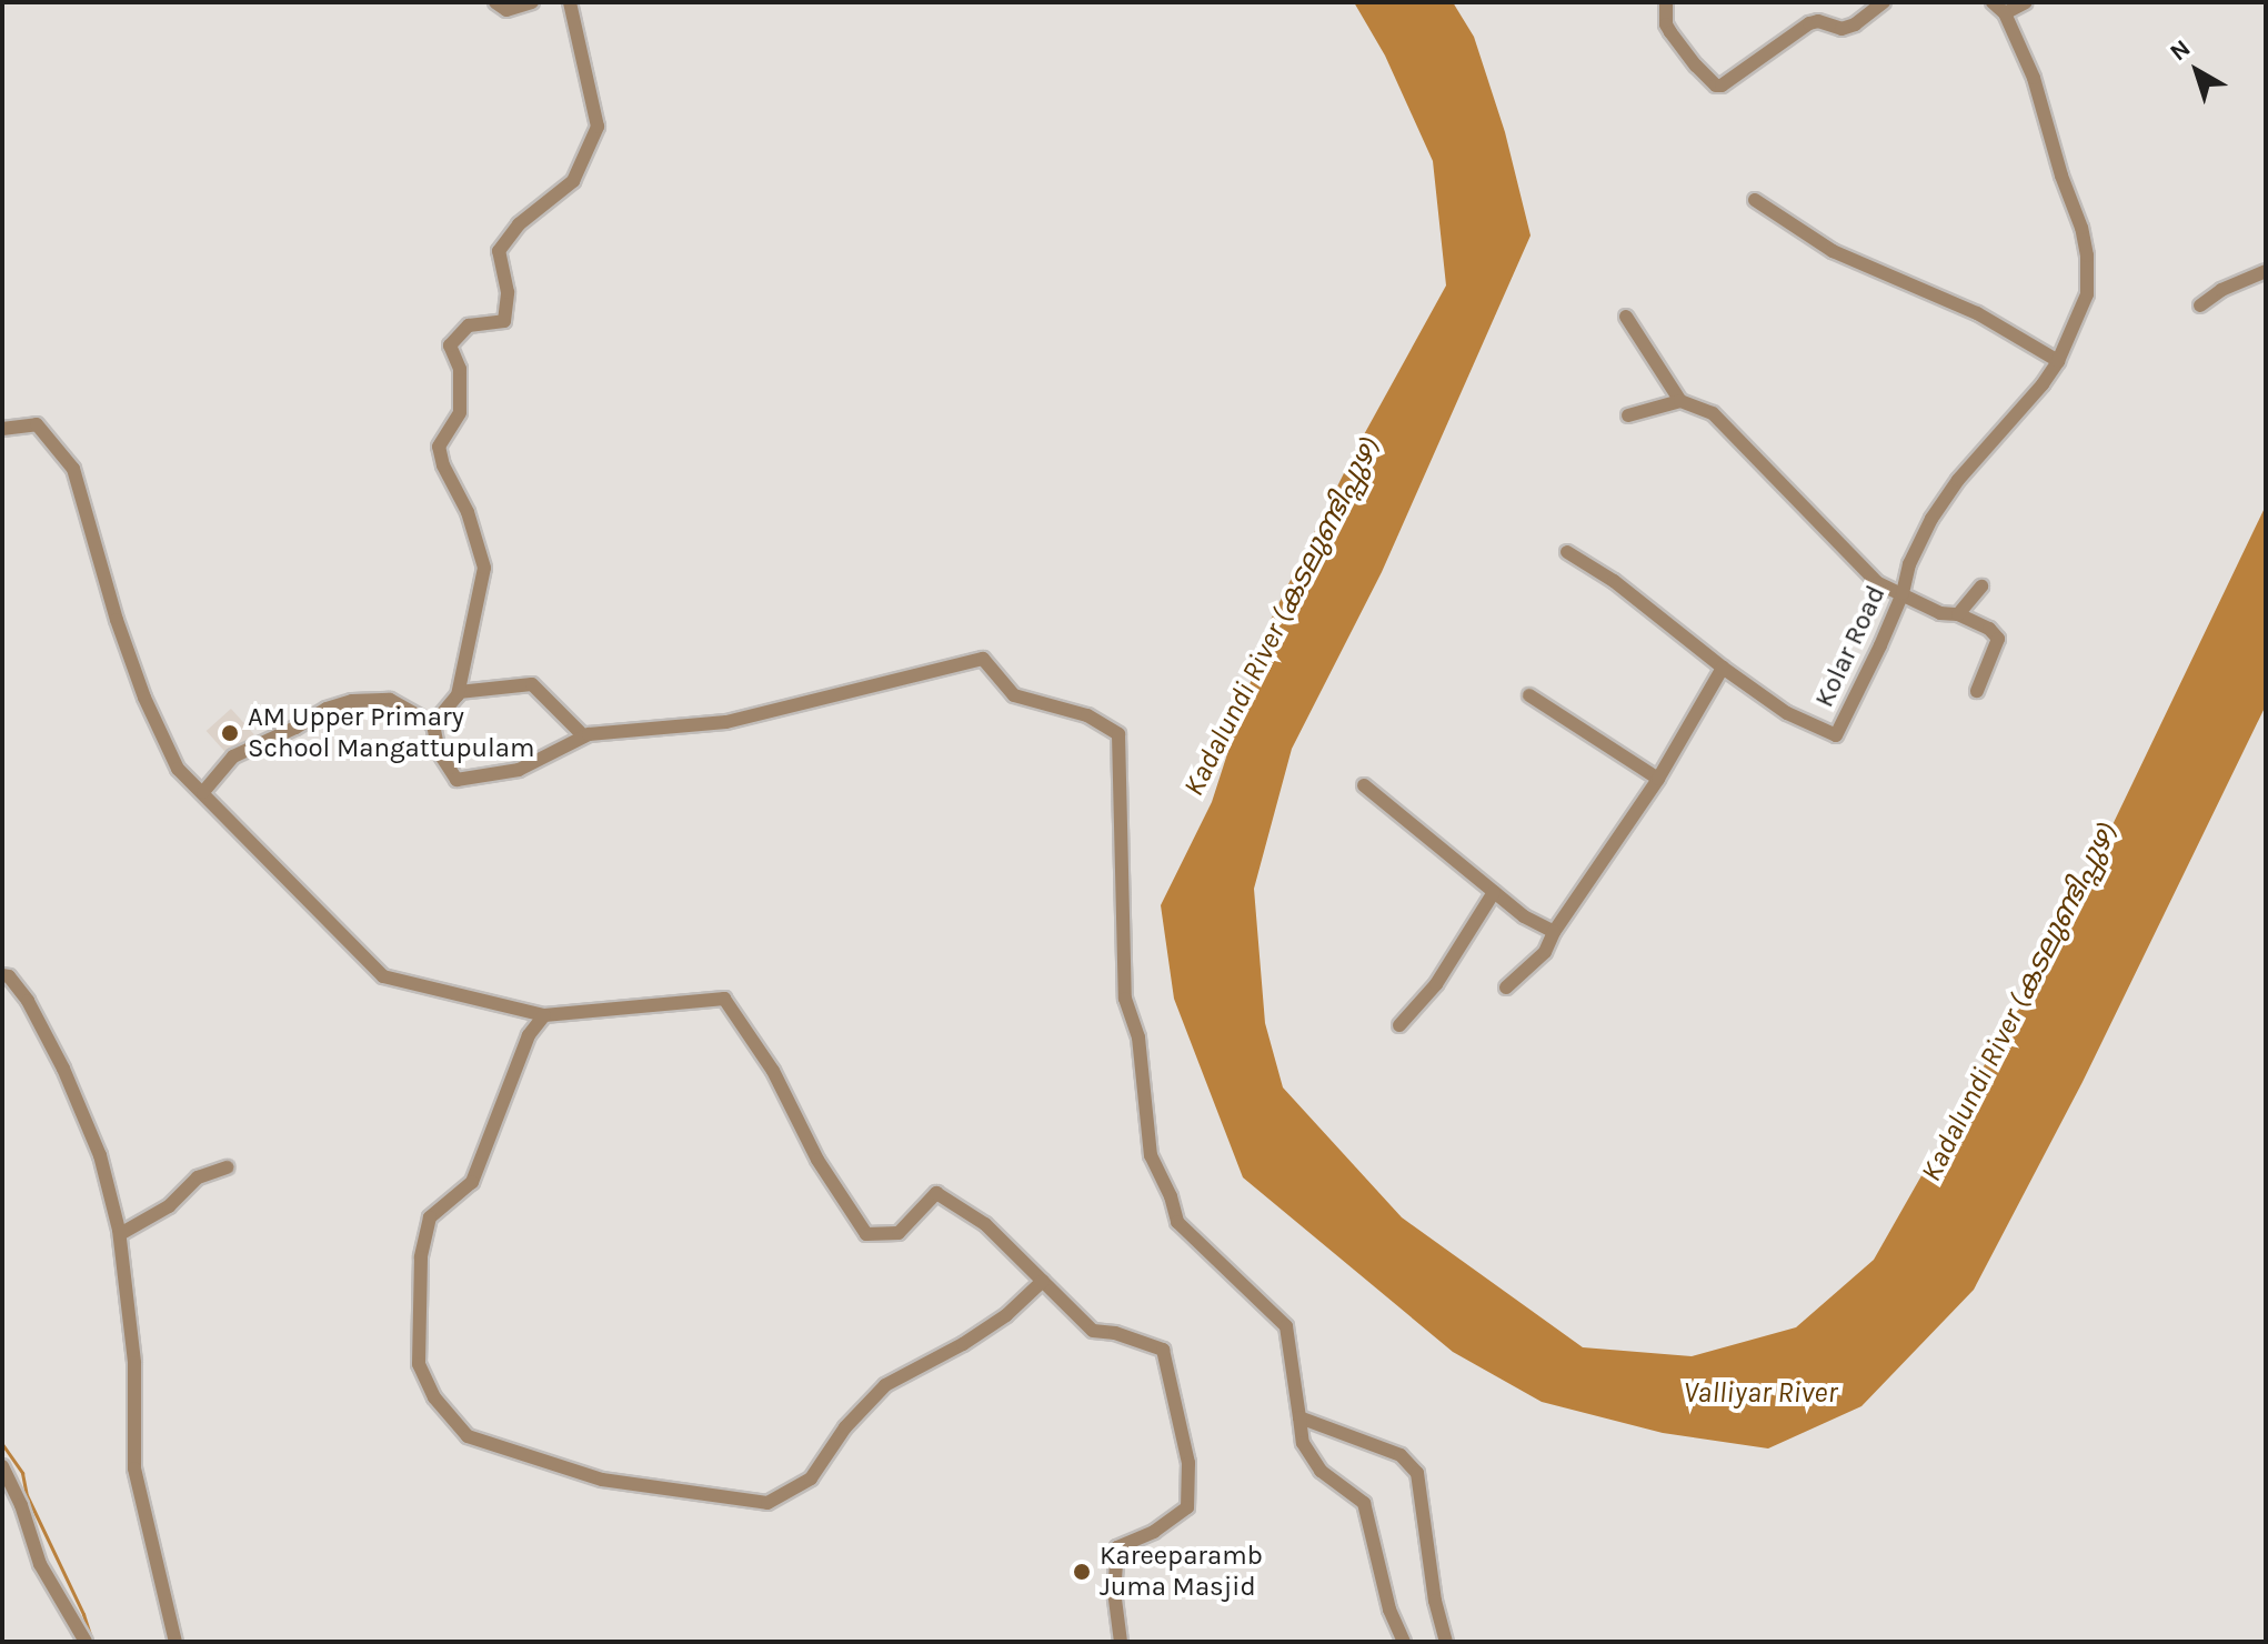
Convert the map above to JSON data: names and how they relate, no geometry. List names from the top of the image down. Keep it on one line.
{"streets":{"street":["Kolar Road"]},"water":["Kadalundi River (കടലുണ്ടിപ്പുഴ)","Valliyar River"],"places":["AM Upper Primary School Mangattupulam","Kareeparamb Juma Masjid"],"north":"top left"}
